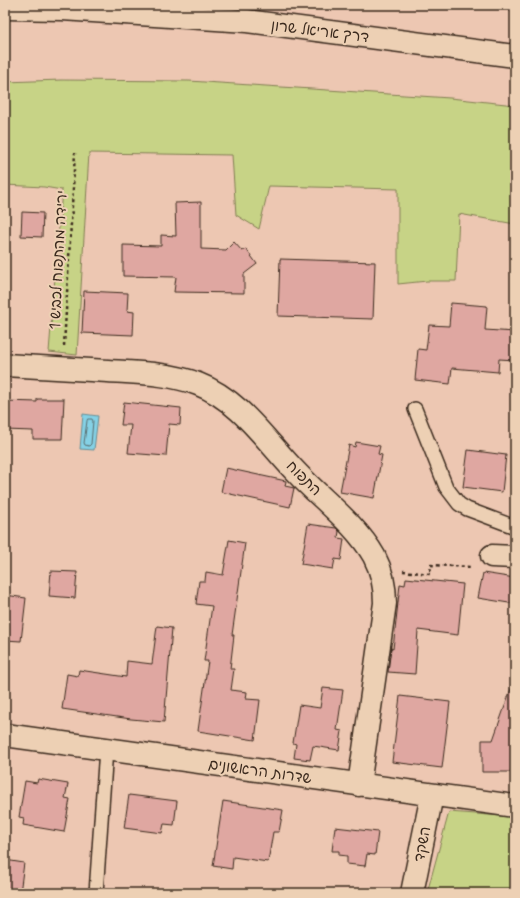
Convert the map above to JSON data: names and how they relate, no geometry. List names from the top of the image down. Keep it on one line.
{"streets":{"main road":["דרך אריאל שרון","התפוח","שדרות הראשונים","השקד"],"path":["ירידה מהתפוח לכביש 1"]},"crossings":[["ירידה מהתפוח לכביש 1","התפוח"],["התפוח","שדרות הראשונים"],["שדרות הראשונים","השקד"]]}
